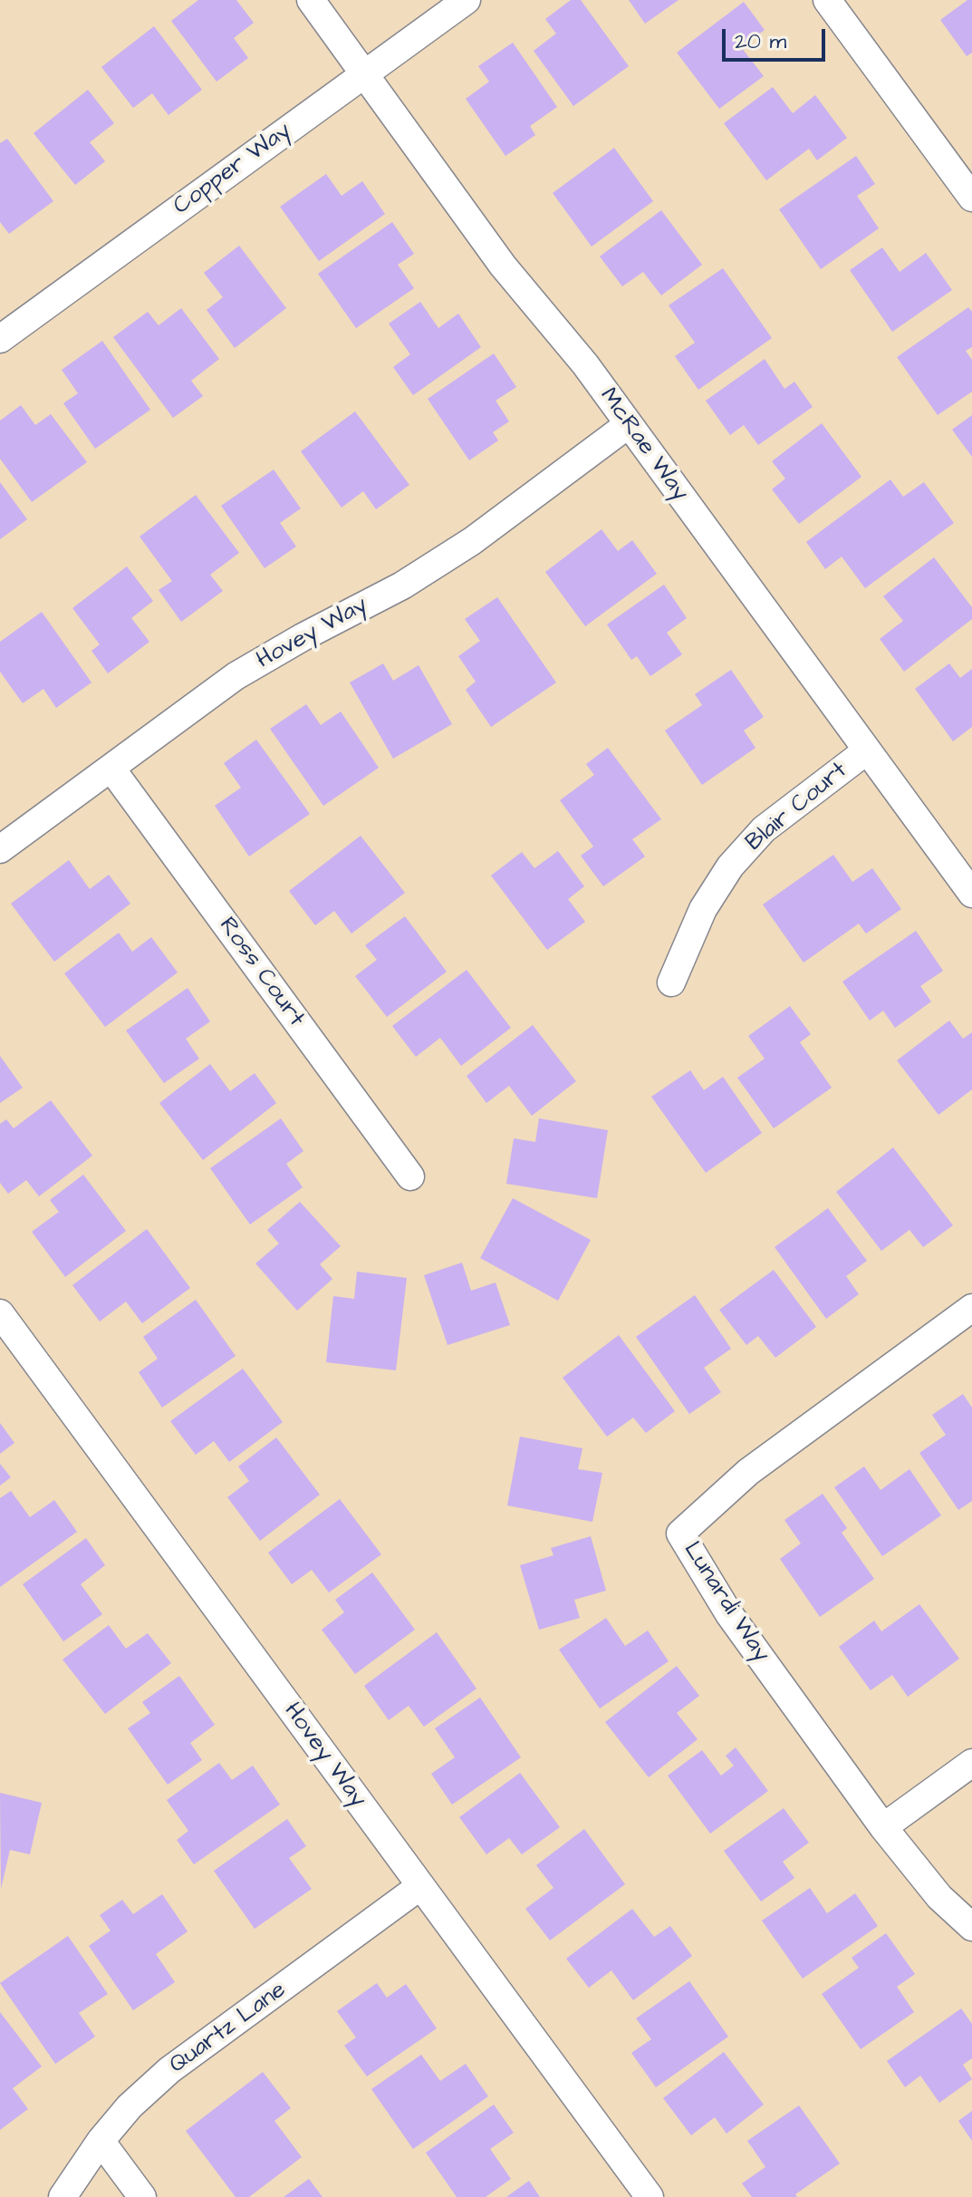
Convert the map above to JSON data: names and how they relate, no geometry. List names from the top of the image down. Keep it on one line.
{"streets":{"street":["Copper Way","McRae Way","Hovey Way","Blair Court","Ross Court","Lunardi Way","Quartz Lane"]},"crossings":[["Copper Way","McRae Way"],["McRae Way","Hovey Way"],["McRae Way","Blair Court"],["Hovey Way","Ross Court"],["Hovey Way","Quartz Lane"]],"scale_bar":"20 m"}
